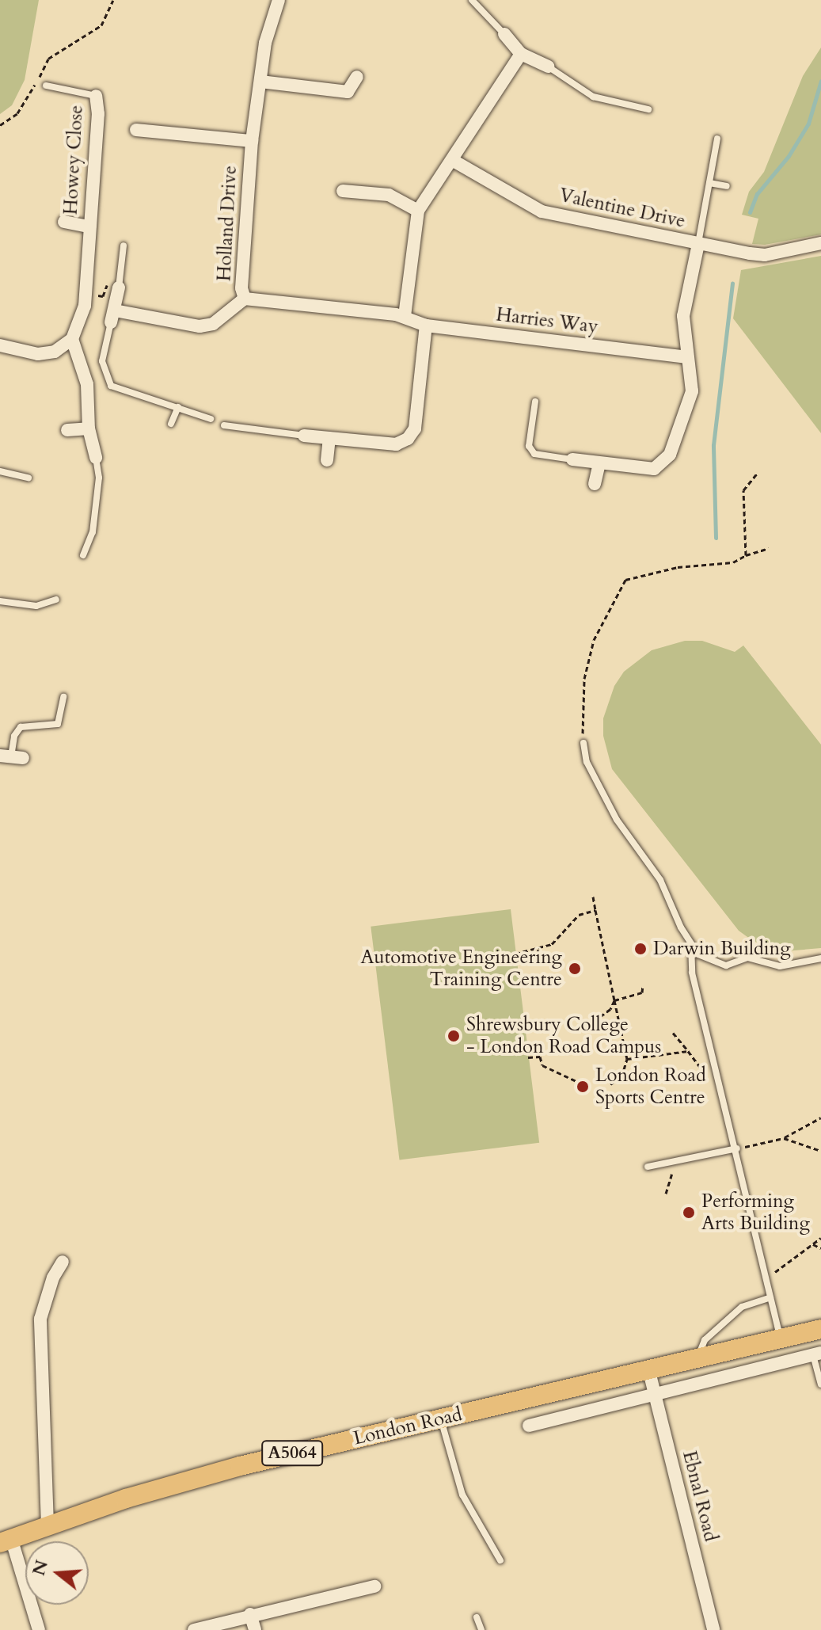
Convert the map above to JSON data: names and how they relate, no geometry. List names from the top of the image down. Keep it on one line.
{"streets":{"main road":["London Road","A5064"],"street":["Howey Close","Valentine Drive","Holland Drive","Harries Way","Ebnal Road"]},"crossings":[["Holland Drive","Harries Way"],["London Road","Ebnal Road"]],"places":["Darwin Building","Automotive Engineering Training Centre","Shrewsbury College - London Road Campus","London Road Sports Centre","Performing Arts Building"],"north":"left"}
